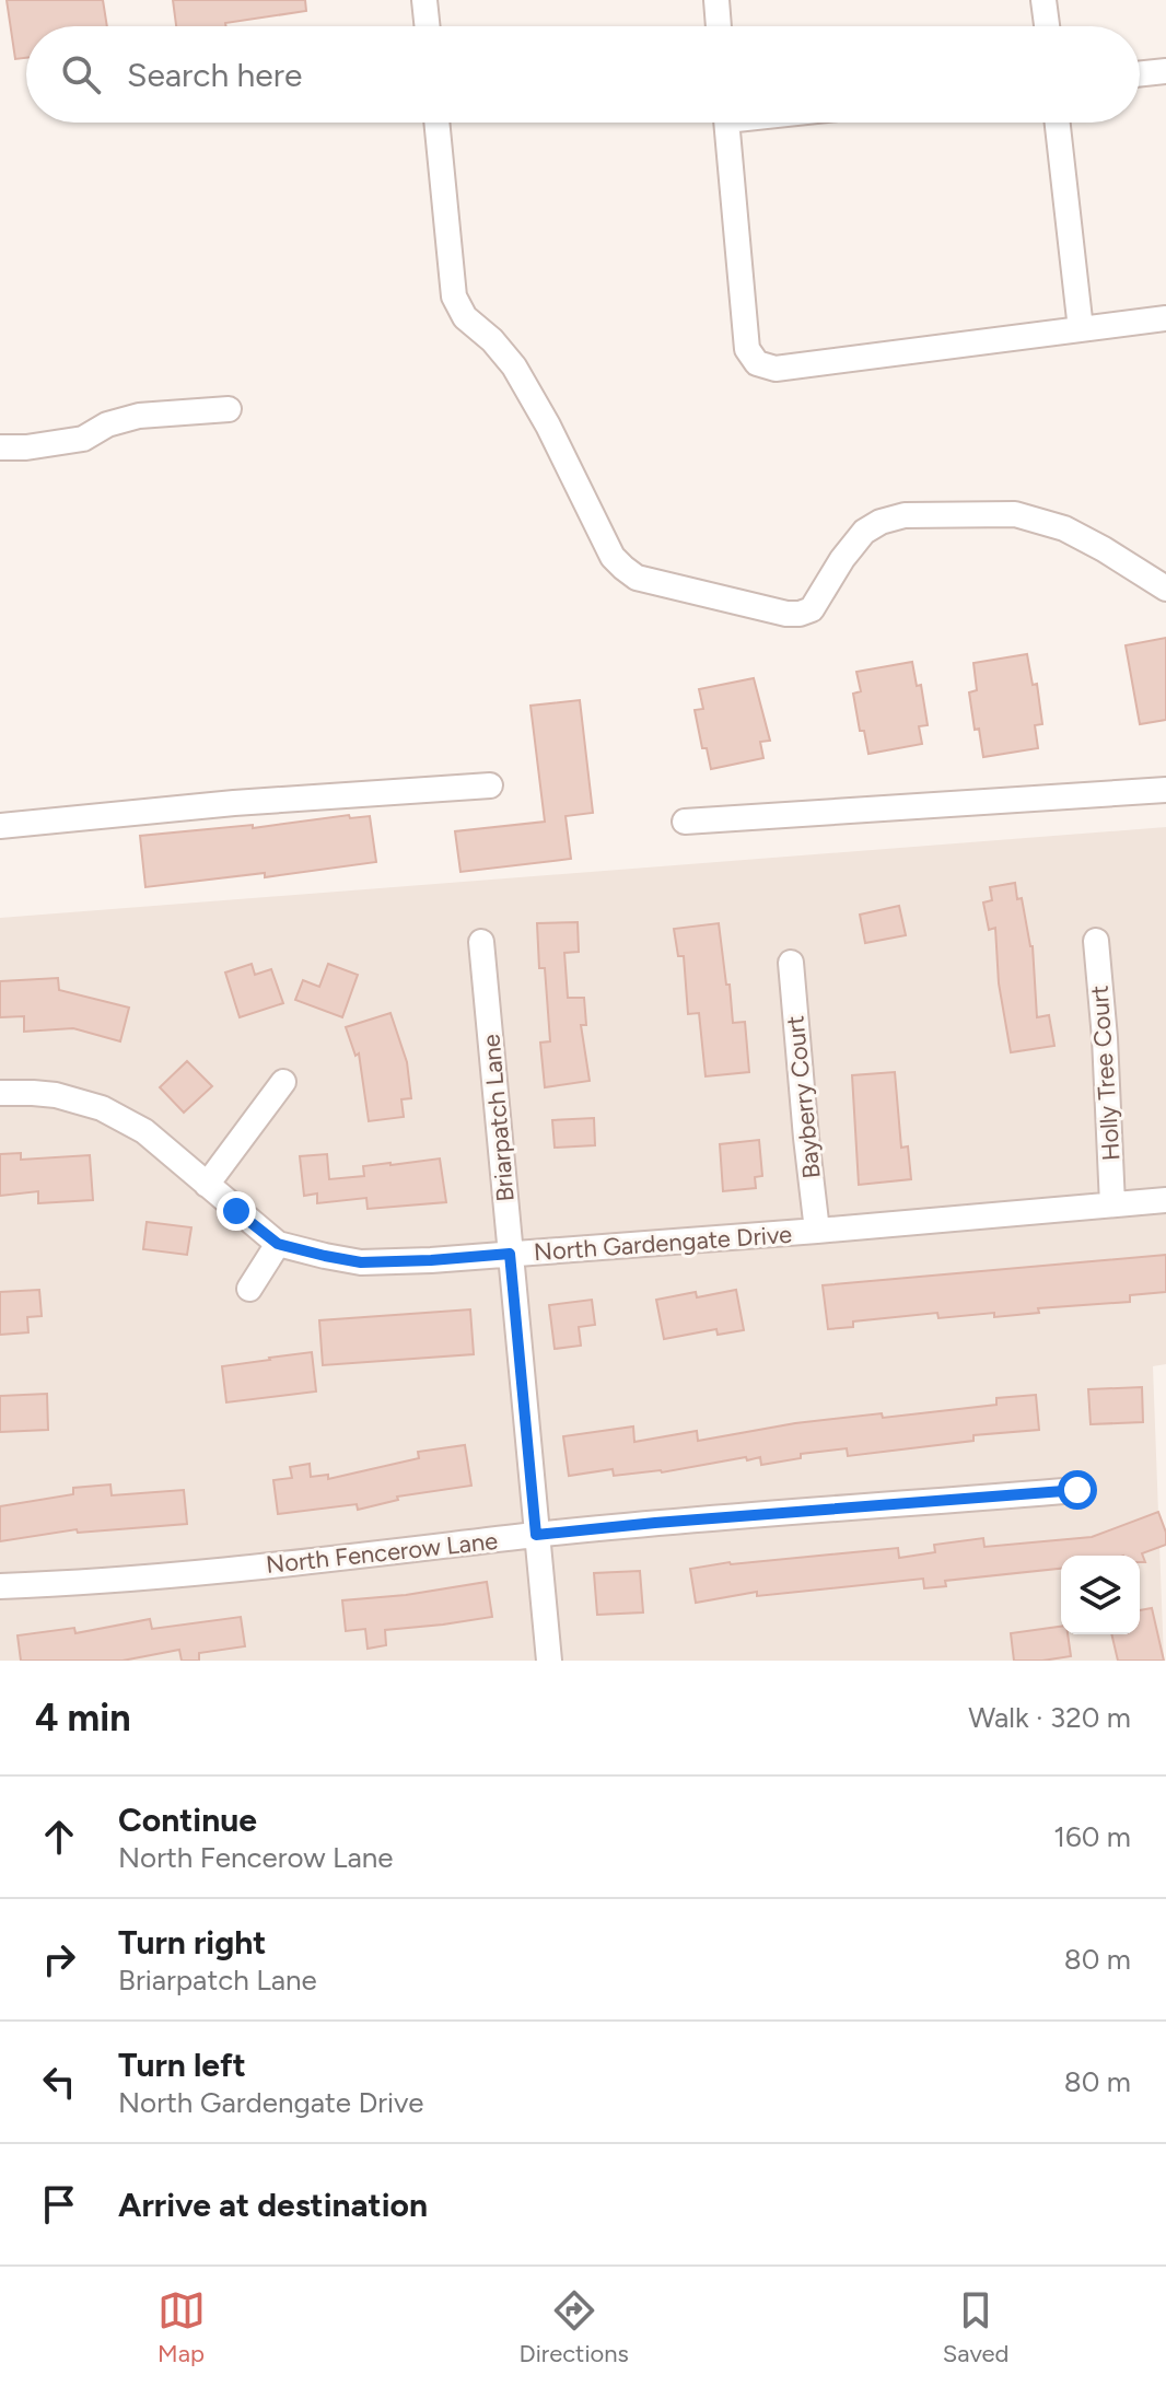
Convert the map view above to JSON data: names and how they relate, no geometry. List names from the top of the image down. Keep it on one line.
{"streets":{"street":["Holly Tree Court","Bayberry Court","Briarpatch Lane","North Gardengate Drive","North Fencerow Lane"]},"crossings":[["Holly Tree Court","North Gardengate Drive"],["Bayberry Court","North Gardengate Drive"],["Briarpatch Lane","North Gardengate Drive"],["Briarpatch Lane","North Fencerow Lane"]],"page":{"search":"Search here","heading":["4 min","Walk · 320 m"],"list":[["Continue","North Fencerow Lane","160 m"],["Turn right","Briarpatch Lane","80 m"],["Turn left","North Gardengate Drive","80 m"],"Arrive at destination"],"nav":["Map","Directions","Saved"]}}
